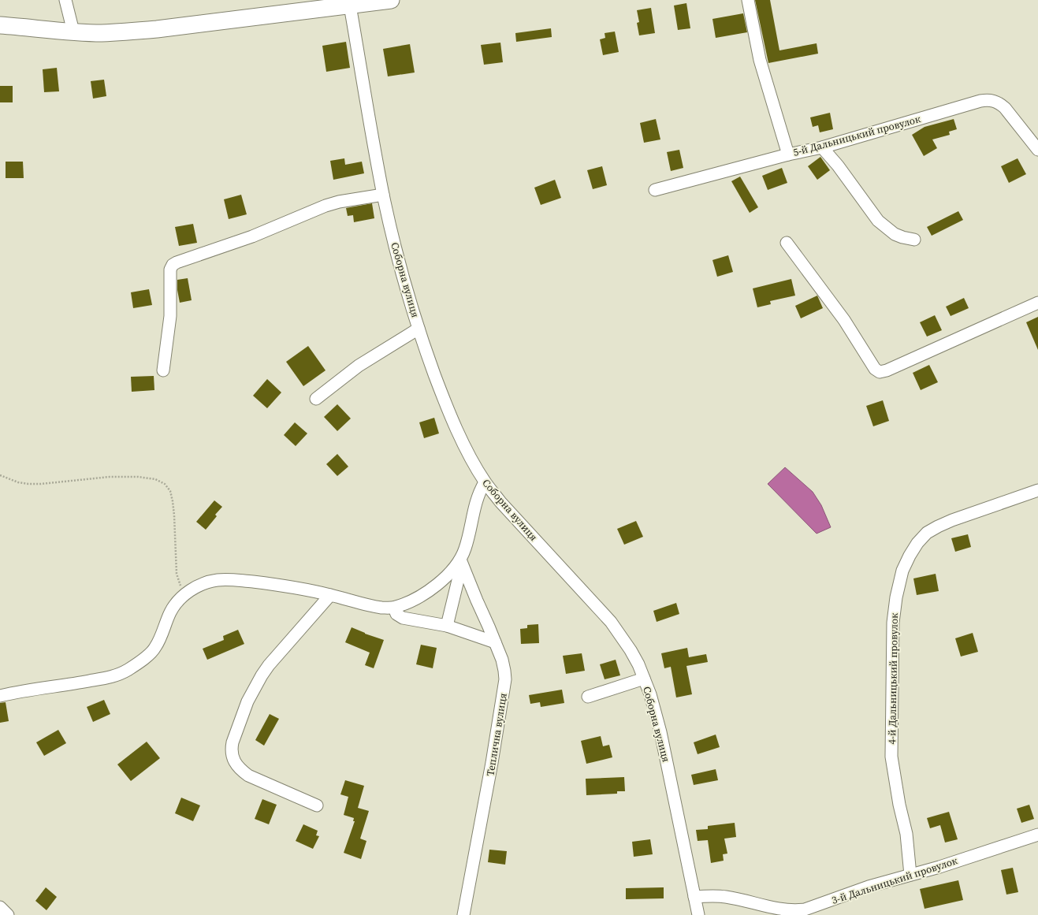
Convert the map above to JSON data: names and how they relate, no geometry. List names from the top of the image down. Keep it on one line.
{"streets":{"street":["5-й Дальницький провулок","Соборна вулиця","4-й Дальницький провулок","Теплична вулиця","3-й Дальницький провулок"]},"crossings":[["Соборна вулиця","3-й Дальницький провулок"],["4-й Дальницький провулок","3-й Дальницький провулок"]]}
